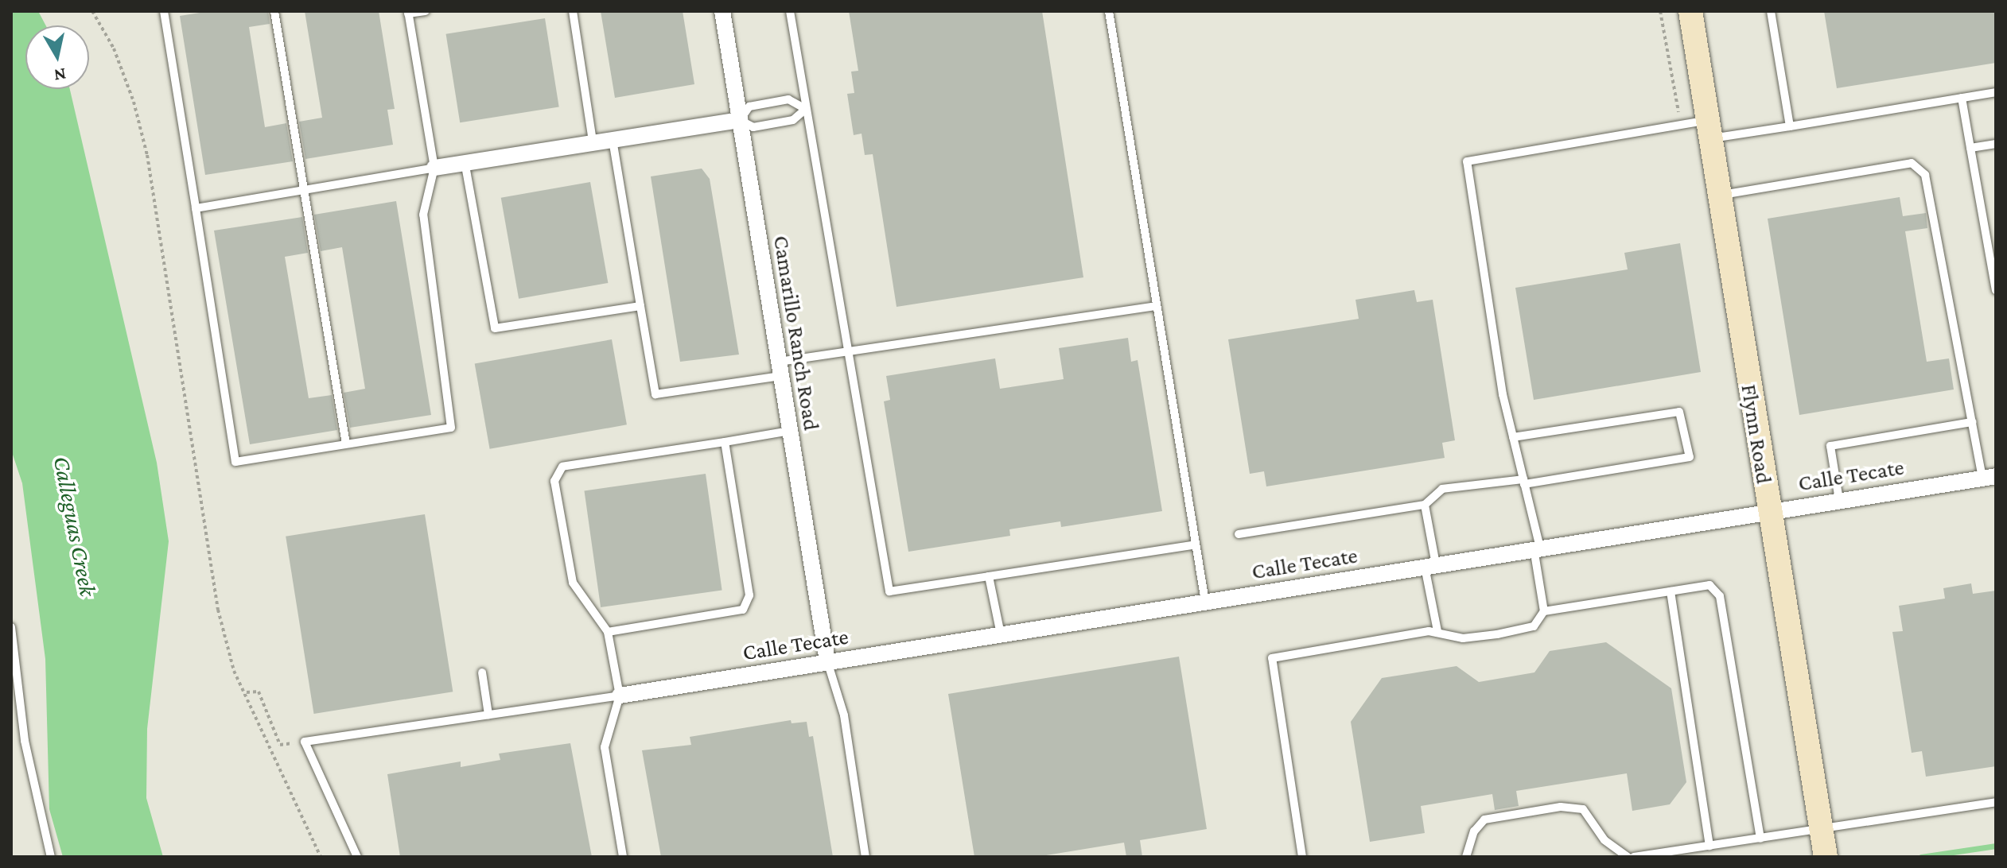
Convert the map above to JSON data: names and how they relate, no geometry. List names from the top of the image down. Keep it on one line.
{"streets":{"main road":["Flynn Road"],"street":["Camarillo Ranch Road","Calle Tecate"]},"crossings":[["Camarillo Ranch Road","Calle Tecate"],["Flynn Road","Calle Tecate"]],"water":["Calleguas Creek"],"north":"bottom"}
